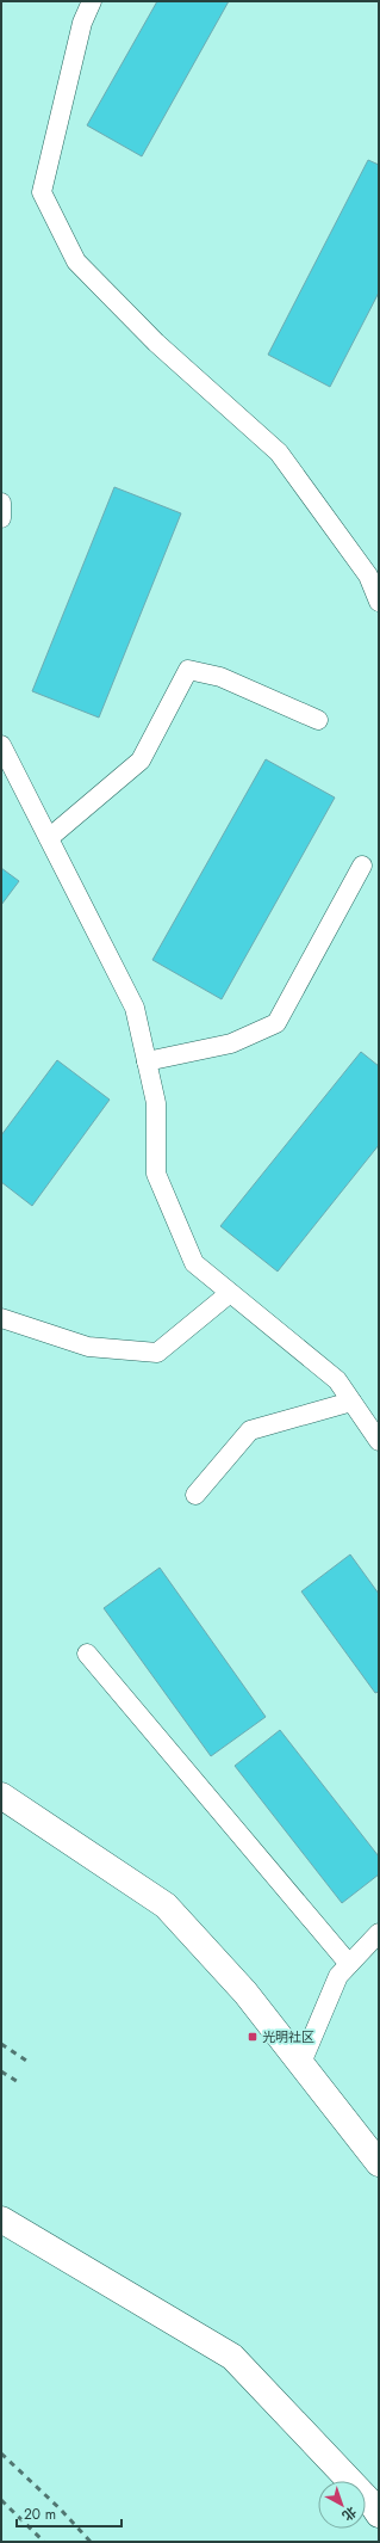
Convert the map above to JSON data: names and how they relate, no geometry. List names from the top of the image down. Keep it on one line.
{"places":{"transit":["光明社区"]},"scale_bar":"20 m","north":"bottom right"}
